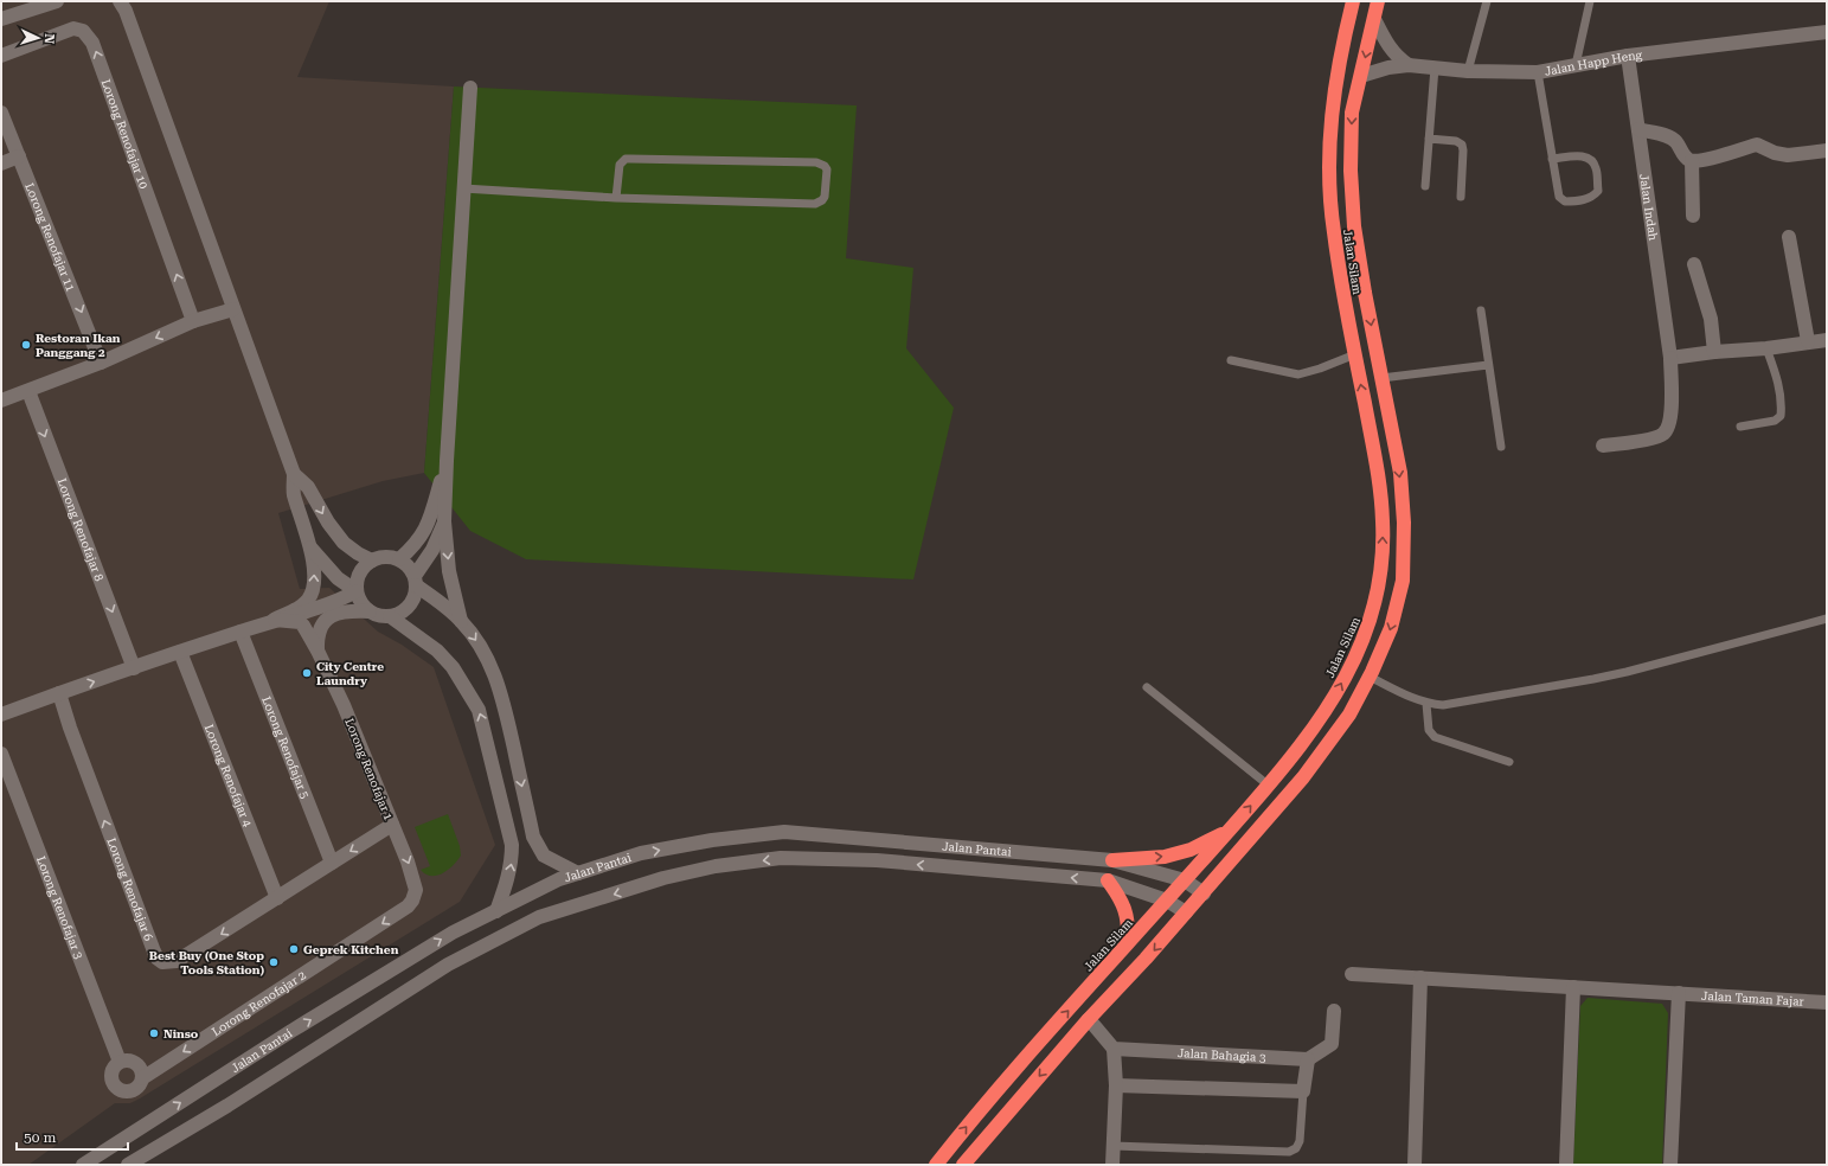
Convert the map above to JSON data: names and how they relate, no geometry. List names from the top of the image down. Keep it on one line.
{"streets":{"highway":["Jalan Silam"],"street":["Jalan Happ Heng","Lorong Renofajar 10","Jalan Indah","Lorong Renofajar 11","Lorong Renofajar 8","Lorong Renofajar 5","Lorong Renofajar 1","Lorong Renofajar 4","Jalan Pantai","Lorong Renofajar 6","Lorong Renofajar 3","Jalan Taman Fajar","Lorong Renofajar 2","Jalan Bahagia 3"]},"crossings":[["Jalan Happ Heng","Jalan Indah"],["Jalan Happ Heng","Jalan Silam"],["Jalan Silam","Jalan Pantai"],["Lorong Renofajar 5","Lorong Renofajar 6"],["Lorong Renofajar 1","Lorong Renofajar 6"],["Lorong Renofajar 1","Lorong Renofajar 2"],["Lorong Renofajar 4","Lorong Renofajar 6"],["Lorong Renofajar 3","Lorong Renofajar 2"]],"one_way":["Lorong Renofajar 11","Lorong Renofajar 8","Lorong Renofajar 2"],"places":["Restoran Ikan Panggang 2","City Centre Laundry","Geprek Kitchen","Best Buy (One Stop Tools Station)","Ninso"],"scale_bar":"50 m","north":"right"}
